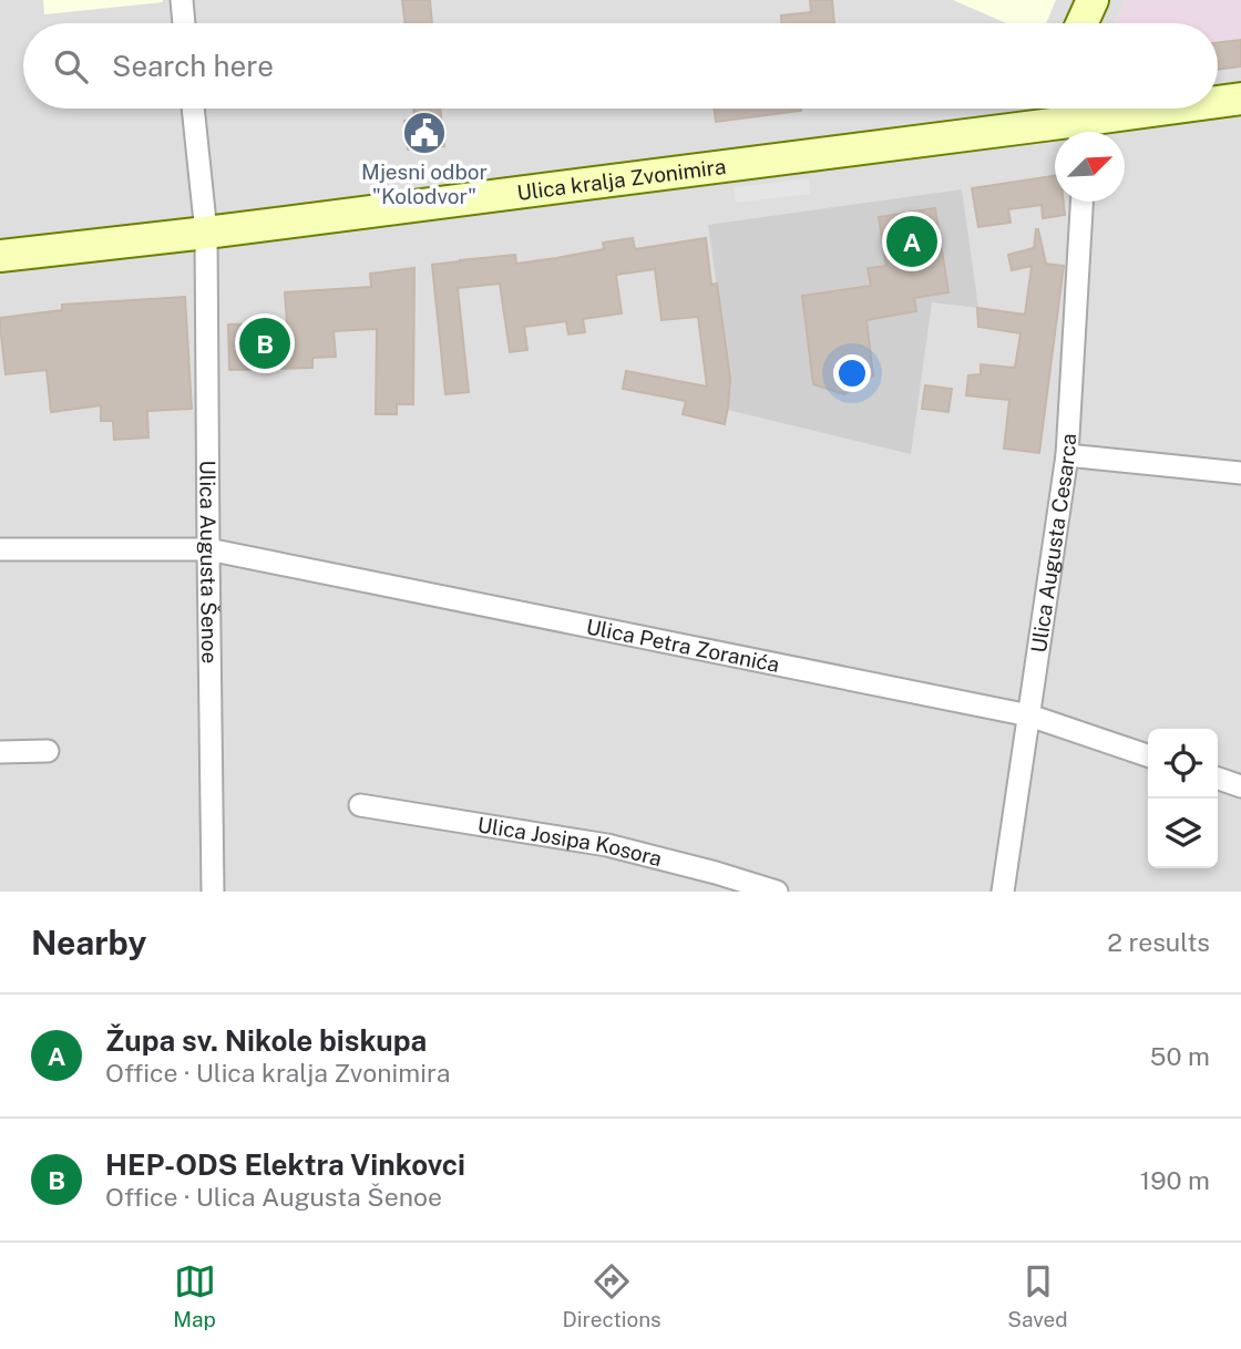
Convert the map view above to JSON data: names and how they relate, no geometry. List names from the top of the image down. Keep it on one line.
{"streets":{"main road":["Ulica kralja Zvonimira"],"street":["Ulica Augusta Cesarca","Ulica Augusta Šenoe","Ulica Petra Zoranića","Ulica Josipa Kosora"]},"crossings":[["Ulica kralja Zvonimira","Ulica Augusta Šenoe"],["Ulica Augusta Cesarca","Ulica Petra Zoranića"],["Ulica Augusta Šenoe","Ulica Petra Zoranića"]],"places":{"public building":["Mjesni odbor \"Kolodvor\""]},"north":"top right","page":{"search":"Search here","pins":["A","B"],"heading":["Nearby","2 results"],"list":[{"mark":"A","name":"Župa sv. Nikole biskupa","note":"Office · Ulica kralja Zvonimira","value":"50 m"},{"mark":"B","name":"HEP-ODS Elektra Vinkovci","note":"Office · Ulica Augusta Šenoe","value":"190 m"}],"nav":["Map","Directions","Saved"]}}
